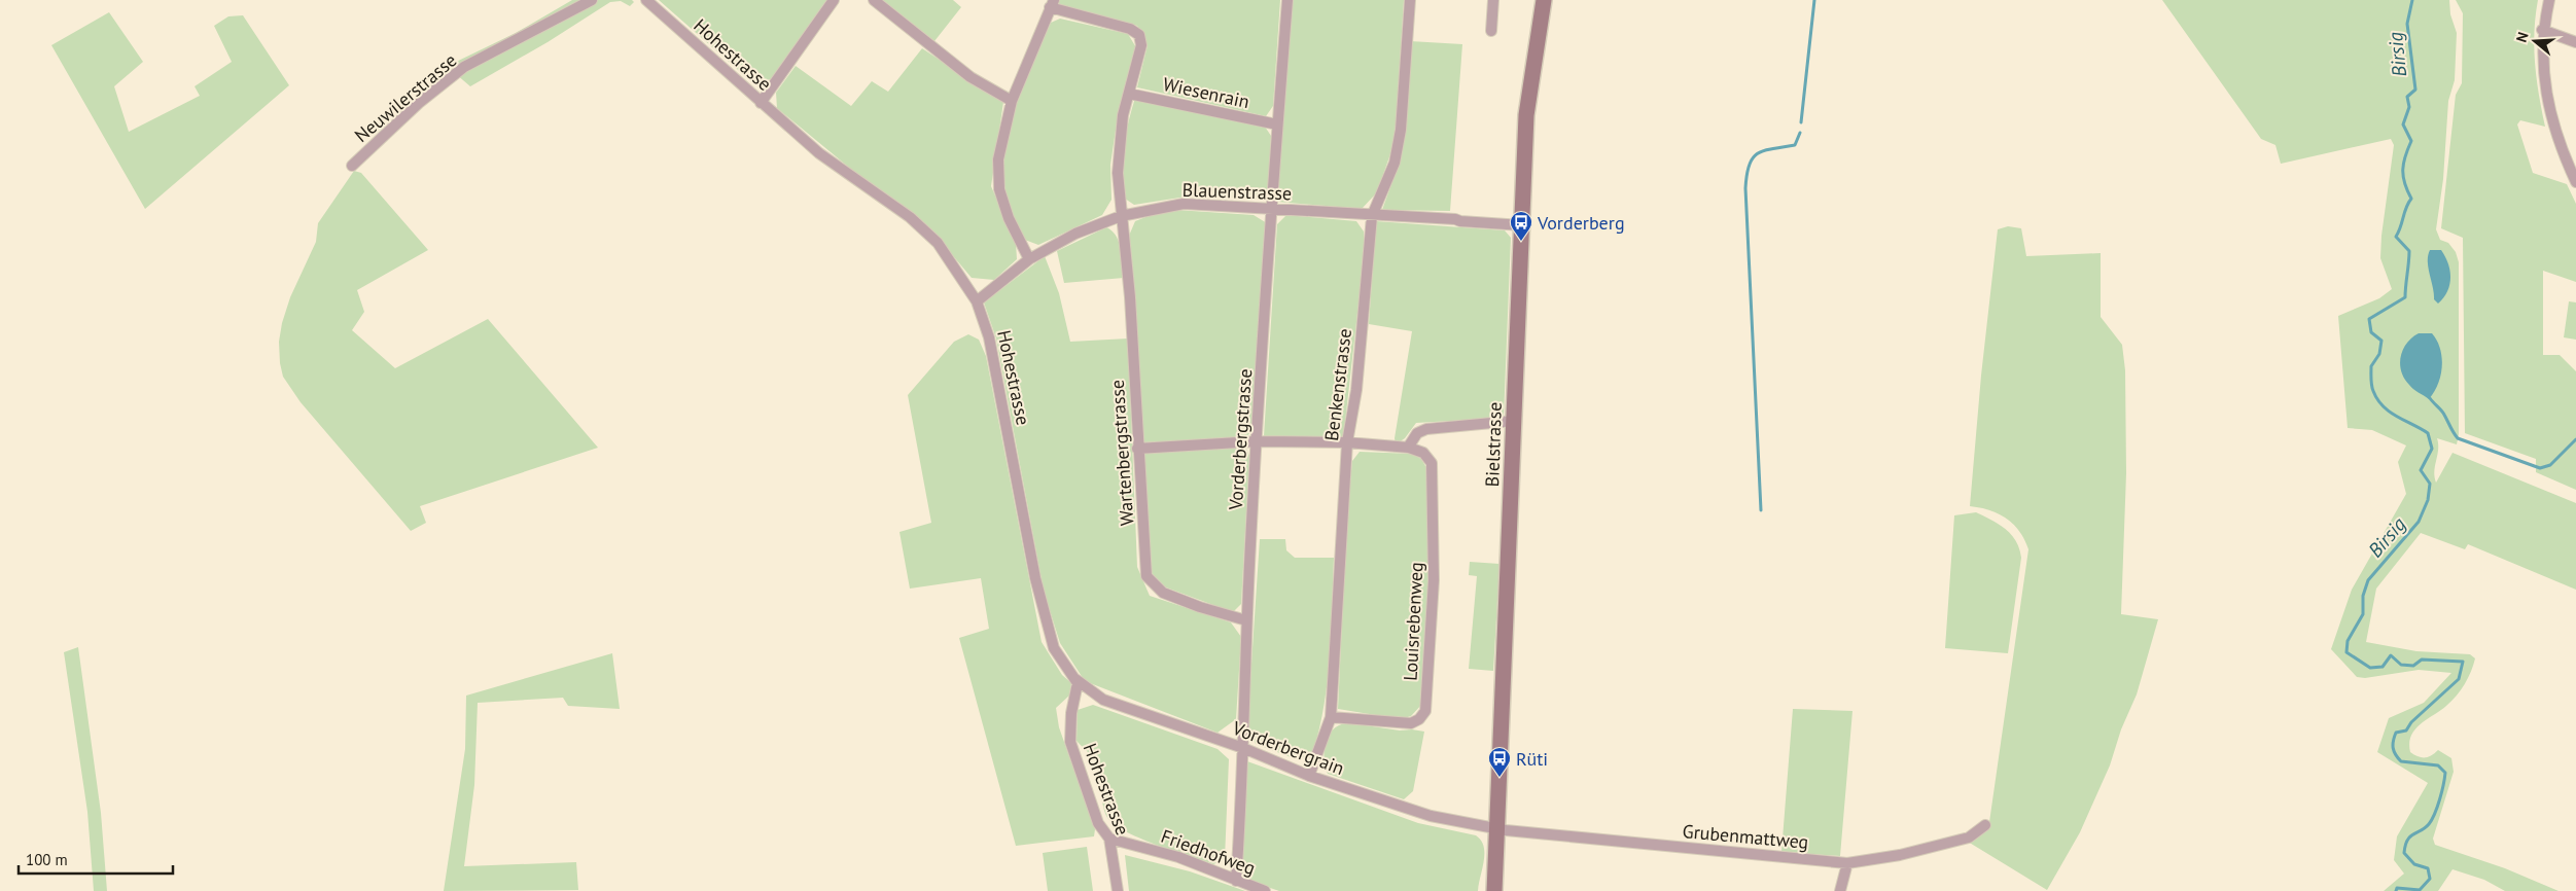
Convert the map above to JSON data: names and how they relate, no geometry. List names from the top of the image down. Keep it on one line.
{"streets":{"main road":["Bielstrasse"],"street":["Hohestrasse","Wiesenrain","Neuwilerstrasse","Blauenstrasse","Benkenstrasse","Vorderbergstrasse","Wartenbergstrasse","Louisrebenweg","Vorderbergrain","Grubenmattweg","Friedhofweg"]},"crossings":[["Hohestrasse","Blauenstrasse"],["Hohestrasse","Vorderbergrain"],["Hohestrasse","Friedhofweg"],["Wiesenrain","Vorderbergstrasse"],["Wiesenrain","Wartenbergstrasse"],["Blauenstrasse","Benkenstrasse"],["Blauenstrasse","Vorderbergstrasse"],["Blauenstrasse","Bielstrasse"],["Blauenstrasse","Wartenbergstrasse"],["Benkenstrasse","Louisrebenweg"],["Benkenstrasse","Vorderbergrain"],["Vorderbergstrasse","Wartenbergstrasse"],["Vorderbergstrasse","Louisrebenweg"],["Vorderbergstrasse","Vorderbergrain"],["Vorderbergstrasse","Friedhofweg"],["Bielstrasse","Vorderbergrain"],["Bielstrasse","Grubenmattweg"],["Wartenbergstrasse","Louisrebenweg"],["Vorderbergrain","Grubenmattweg"]],"water":["Birsig"],"places":{"bus stop":["Vorderberg","Rüti"]},"scale_bar":"100 m","north":"left"}
